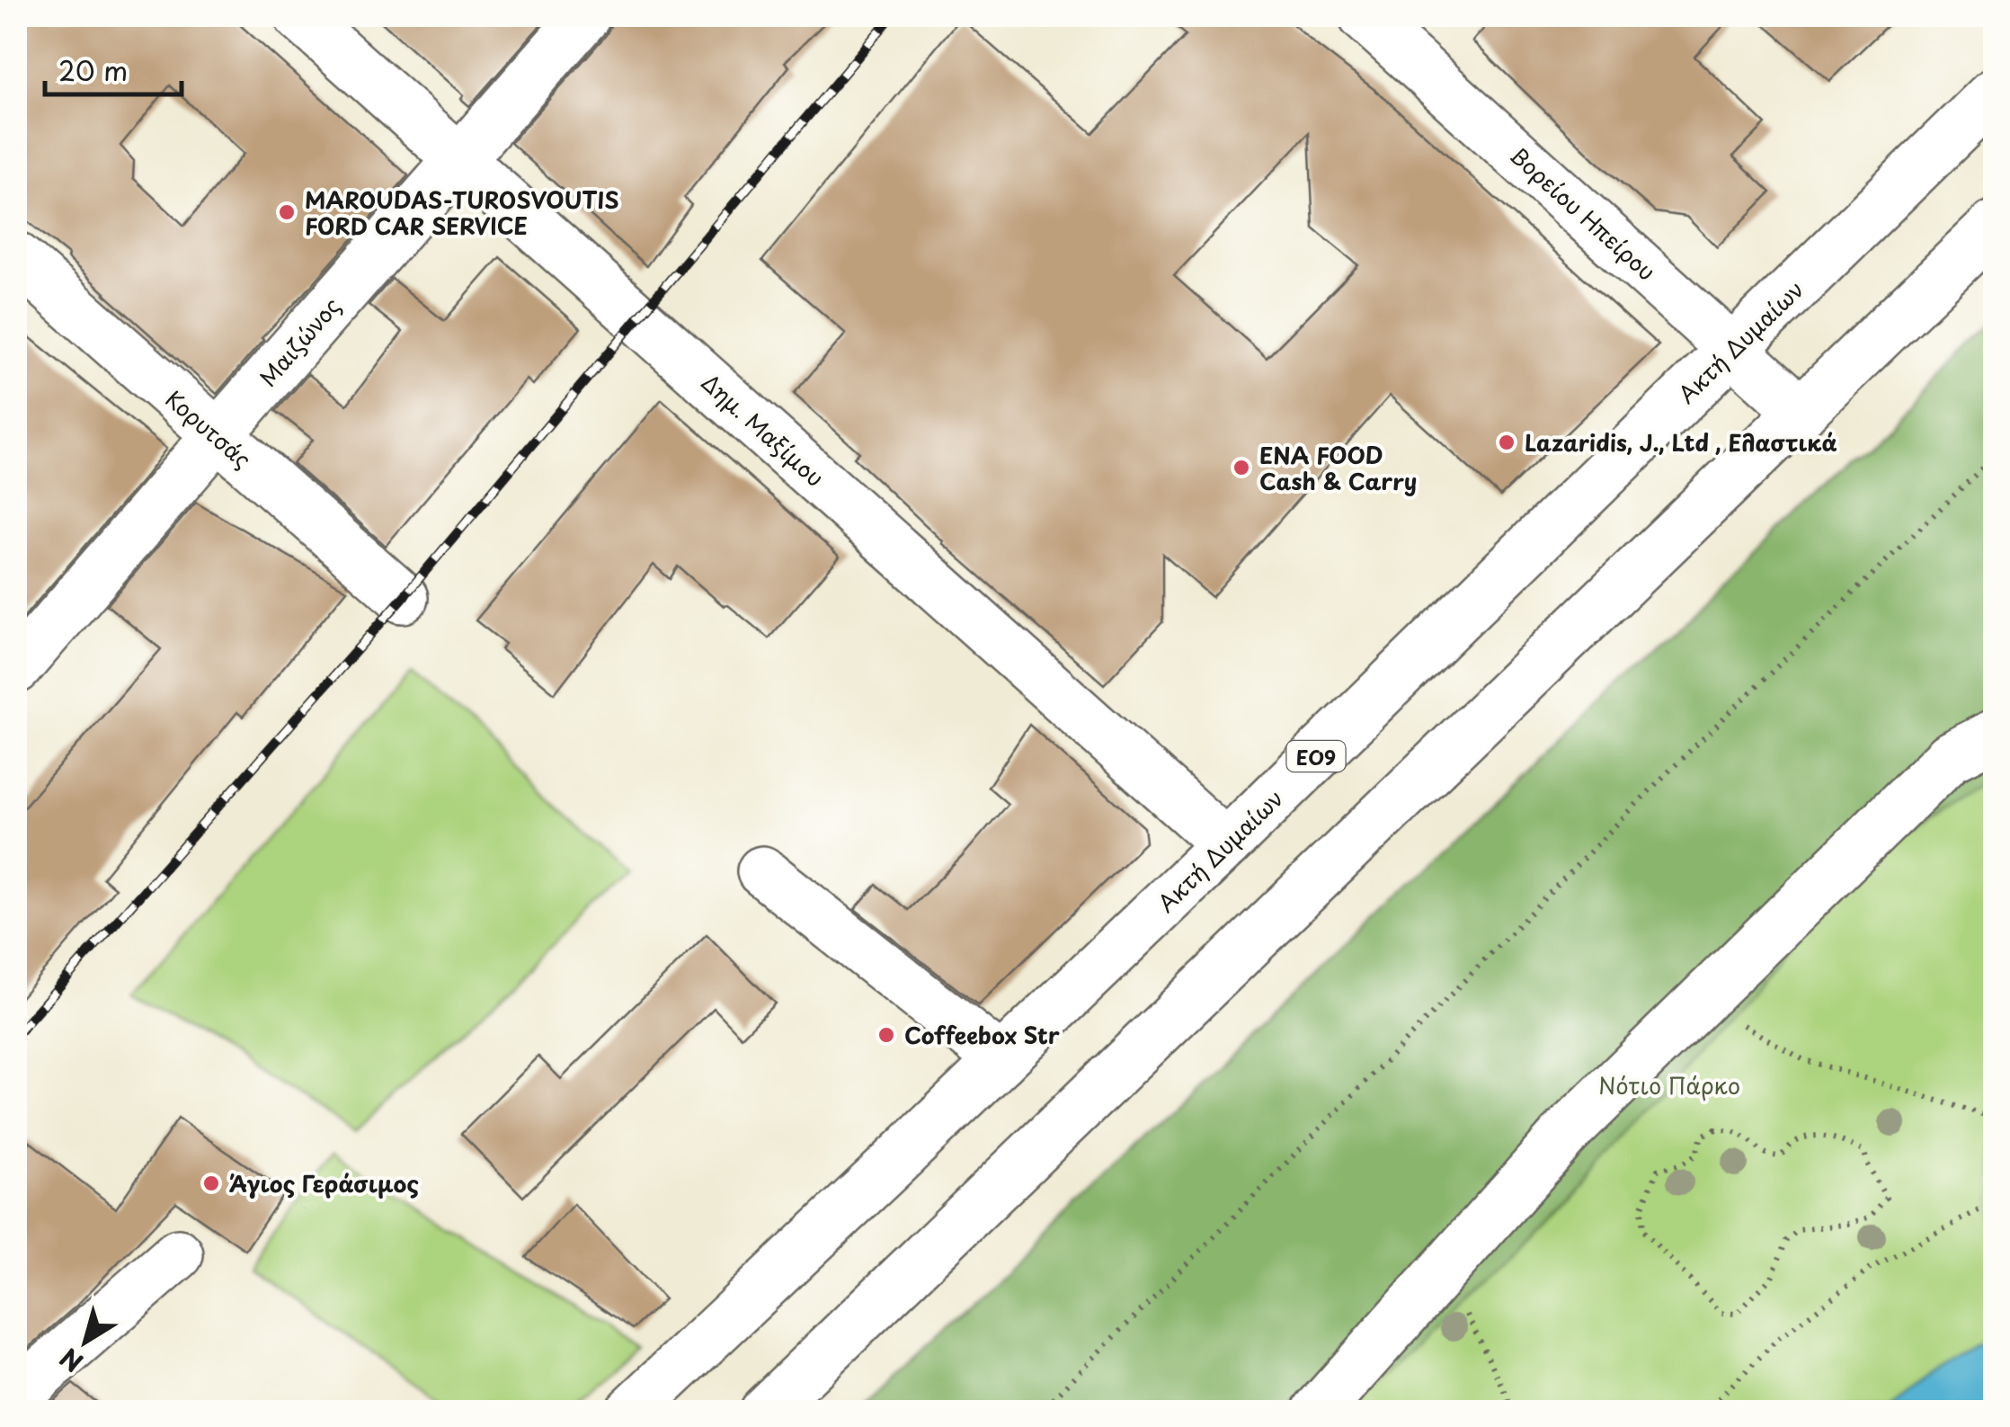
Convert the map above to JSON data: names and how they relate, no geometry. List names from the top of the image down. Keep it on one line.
{"streets":{"main road":["Βορείου Ηπείρου","Μαιζώνος","Ακτή Δυμαίων","Κορυτσάς","Δημ. Μαξίμου","ΕΟ9"]},"crossings":[["Βορείου Ηπείρου","Ακτή Δυμαίων"],["Μαιζώνος","Κορυτσάς"],["Μαιζώνος","Δημ. Μαξίμου"],["Ακτή Δυμαίων","Δημ. Μαξίμου"]],"parks":["Νότιο Πάρκο"],"places":["MAROUDAS-TUROSVOUTIS FORD CAR SERVICE","Lazaridis, J., Ltd , Ελαστικά","ENA FOOD Cash & Carry","Coffeebox Str","Άγιος Γεράσιμος"],"scale_bar":"20 m","north":"bottom left"}
